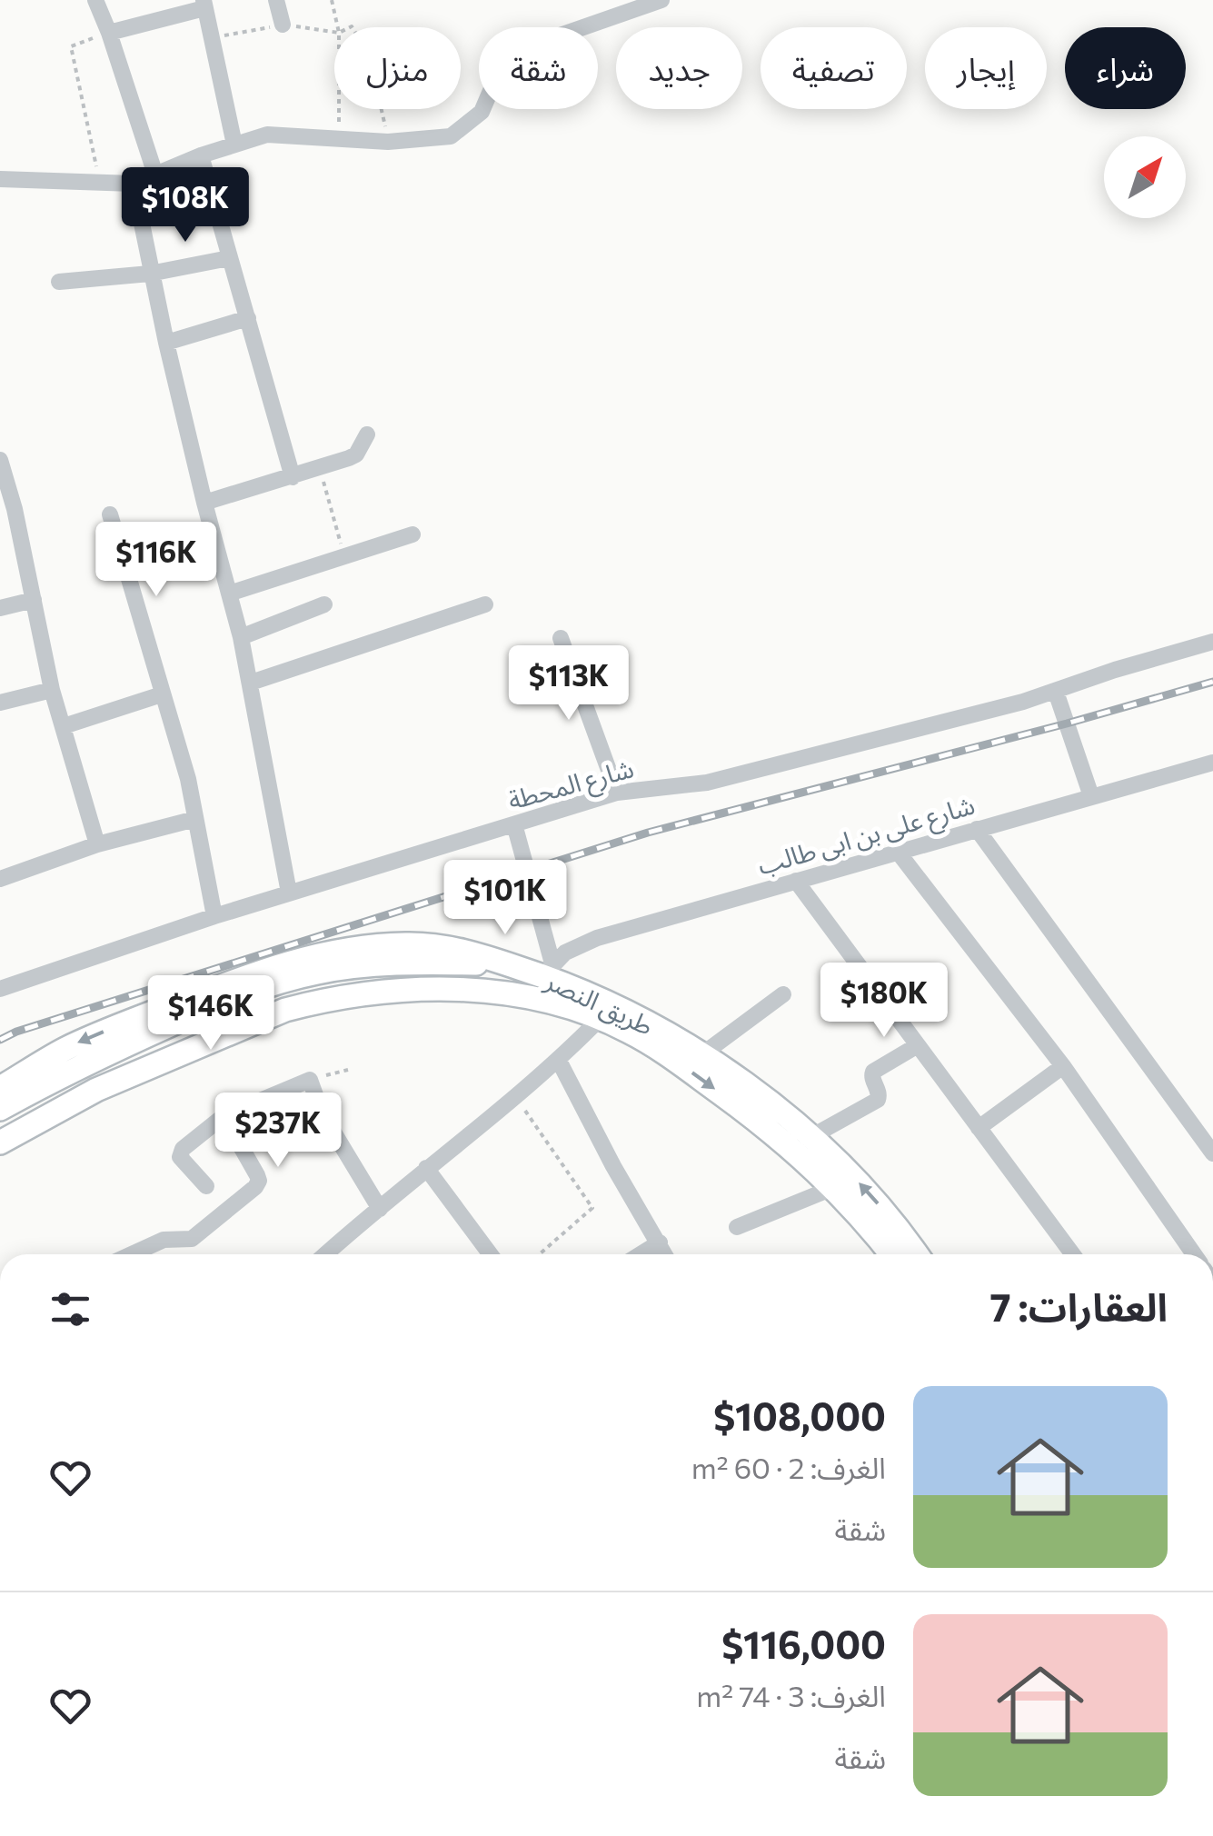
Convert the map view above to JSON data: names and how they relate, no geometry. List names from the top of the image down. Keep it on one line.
{"streets":{"street":["شارع المحطة","شارع على بن ابى طالب","طريق النصر"]},"crossings":[["شارع على بن ابى طالب","طريق النصر"]],"north":"top right","page":{"chip":["شراء","إيجار","تصفية","جديد","شقة","منزل"],"price":["$108K","$116K","$113K","$101K","$180K","$146K","$237K"],"heading":"العقارات: 7","list":[{"name":"$108,000","note":"الغرف: 2 · 60 m² · شقة"},{"name":"$116,000","note":"الغرف: 3 · 74 m² · شقة"}]}}
